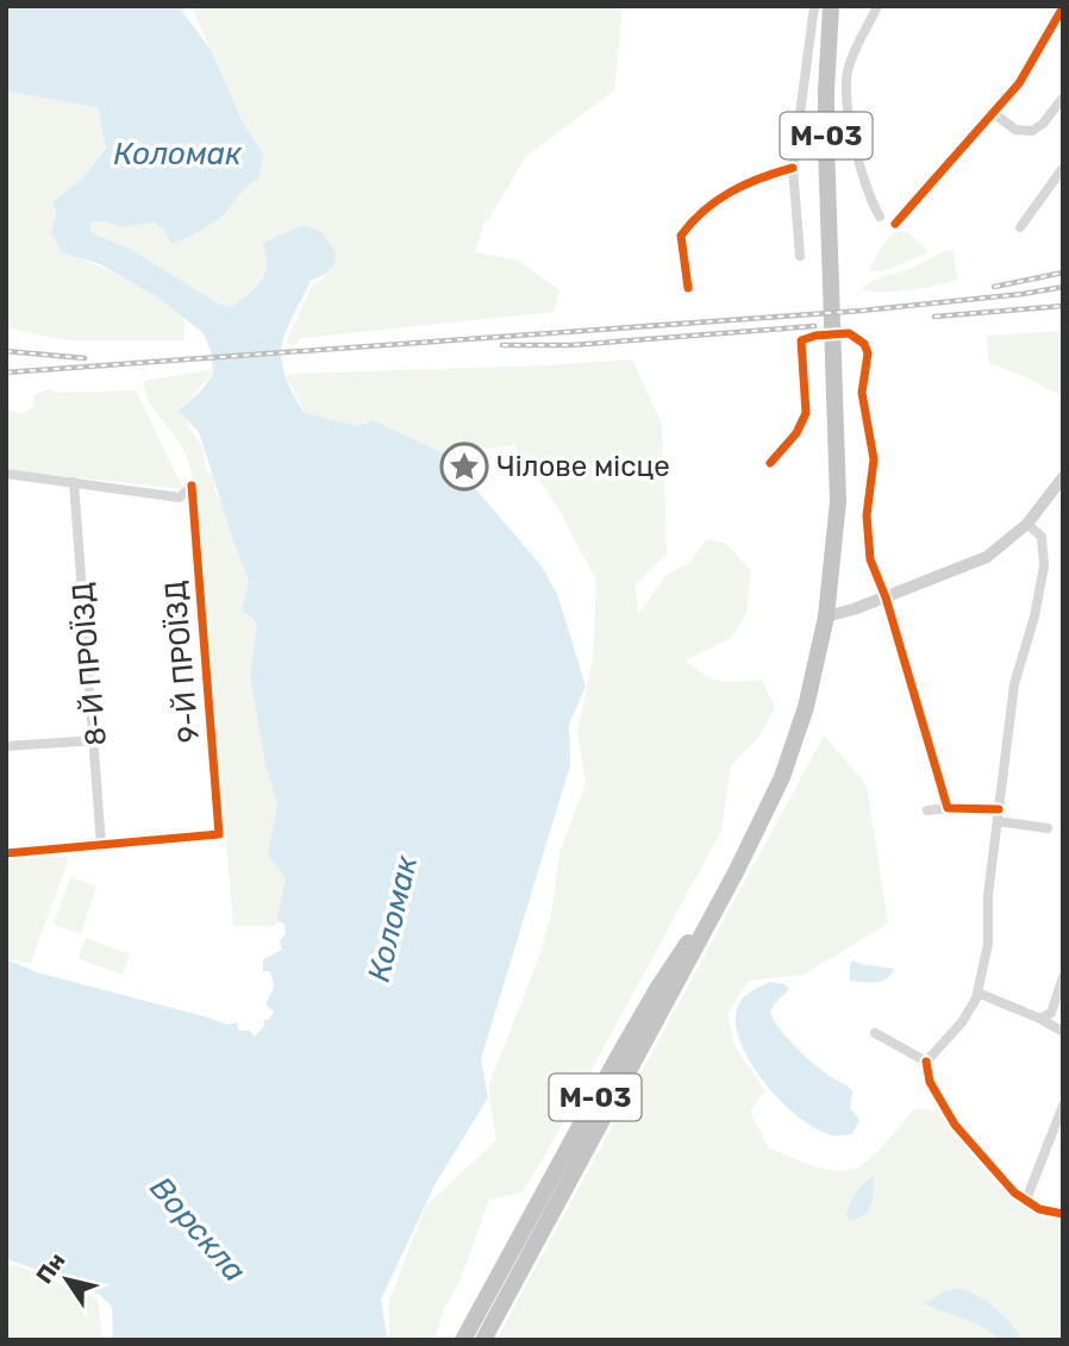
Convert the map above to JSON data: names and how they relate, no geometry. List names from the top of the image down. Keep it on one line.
{"streets":{"highway":["М-03"],"street":["9-Й ПРОЇЗД","8-Й ПРОЇЗД"]},"crossings":[["9-Й ПРОЇЗД","8-Й ПРОЇЗД"]],"water":["Коломак","Ворскла"],"places":{"place":["Чілове місце"]},"north":"top left"}
